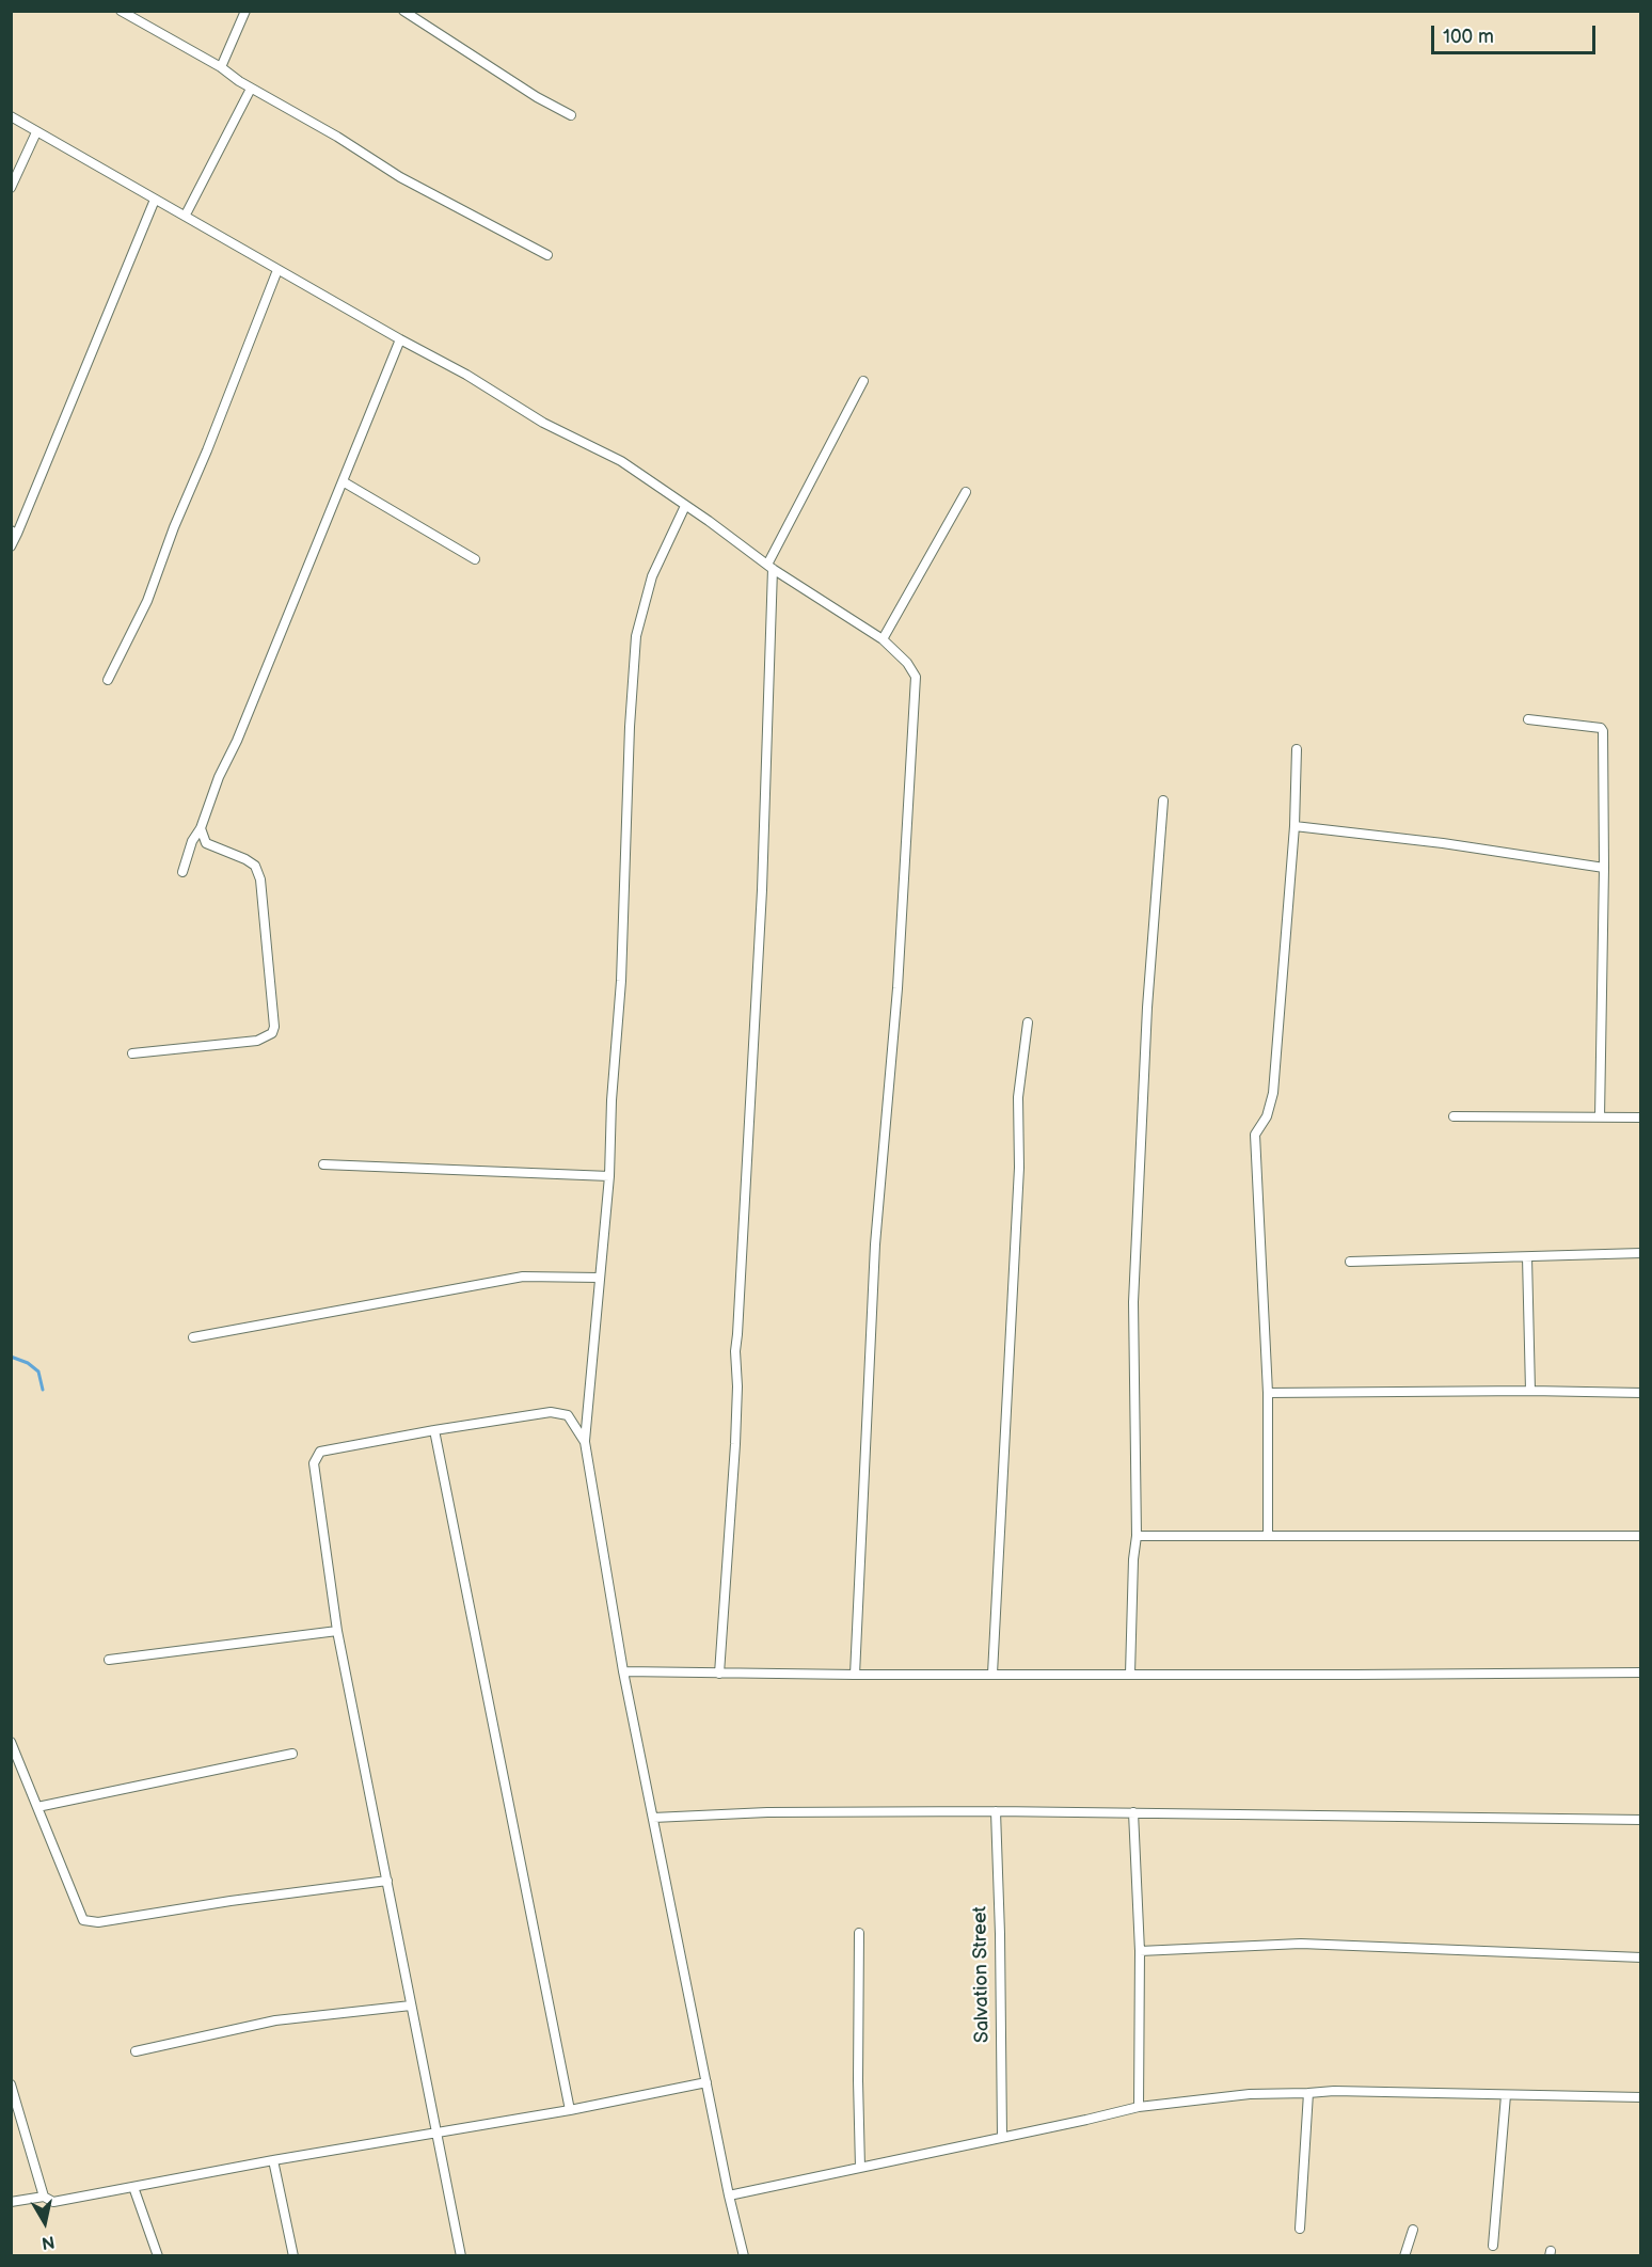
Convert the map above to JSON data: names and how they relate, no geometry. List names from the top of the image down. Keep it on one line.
{"streets":{"street":["Salvation Street"]},"scale_bar":"100 m","north":"bottom"}
